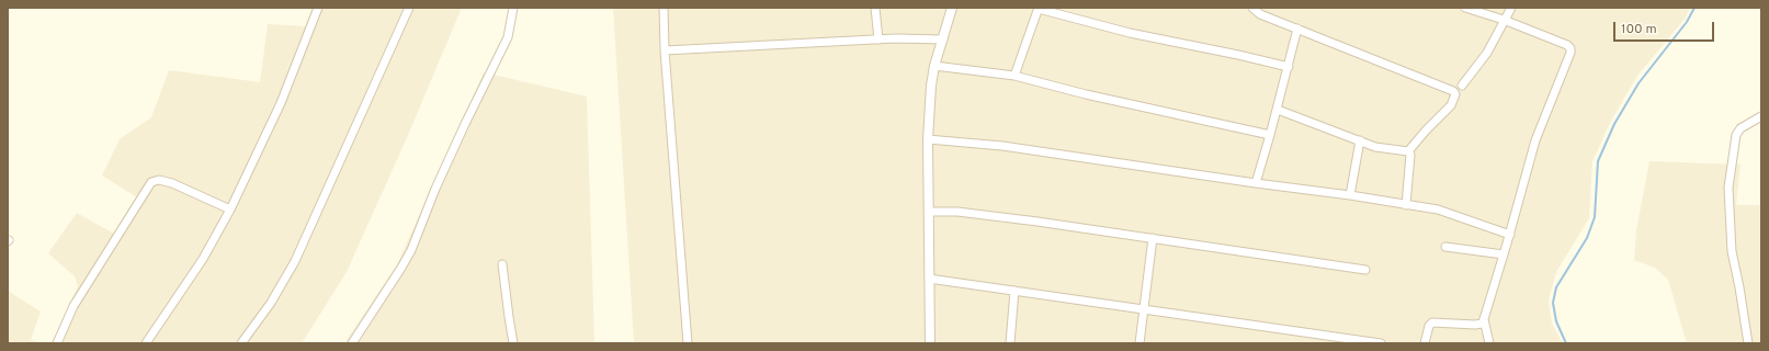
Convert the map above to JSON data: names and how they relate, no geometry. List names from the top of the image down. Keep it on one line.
{"scale_bar":"100 m"}
